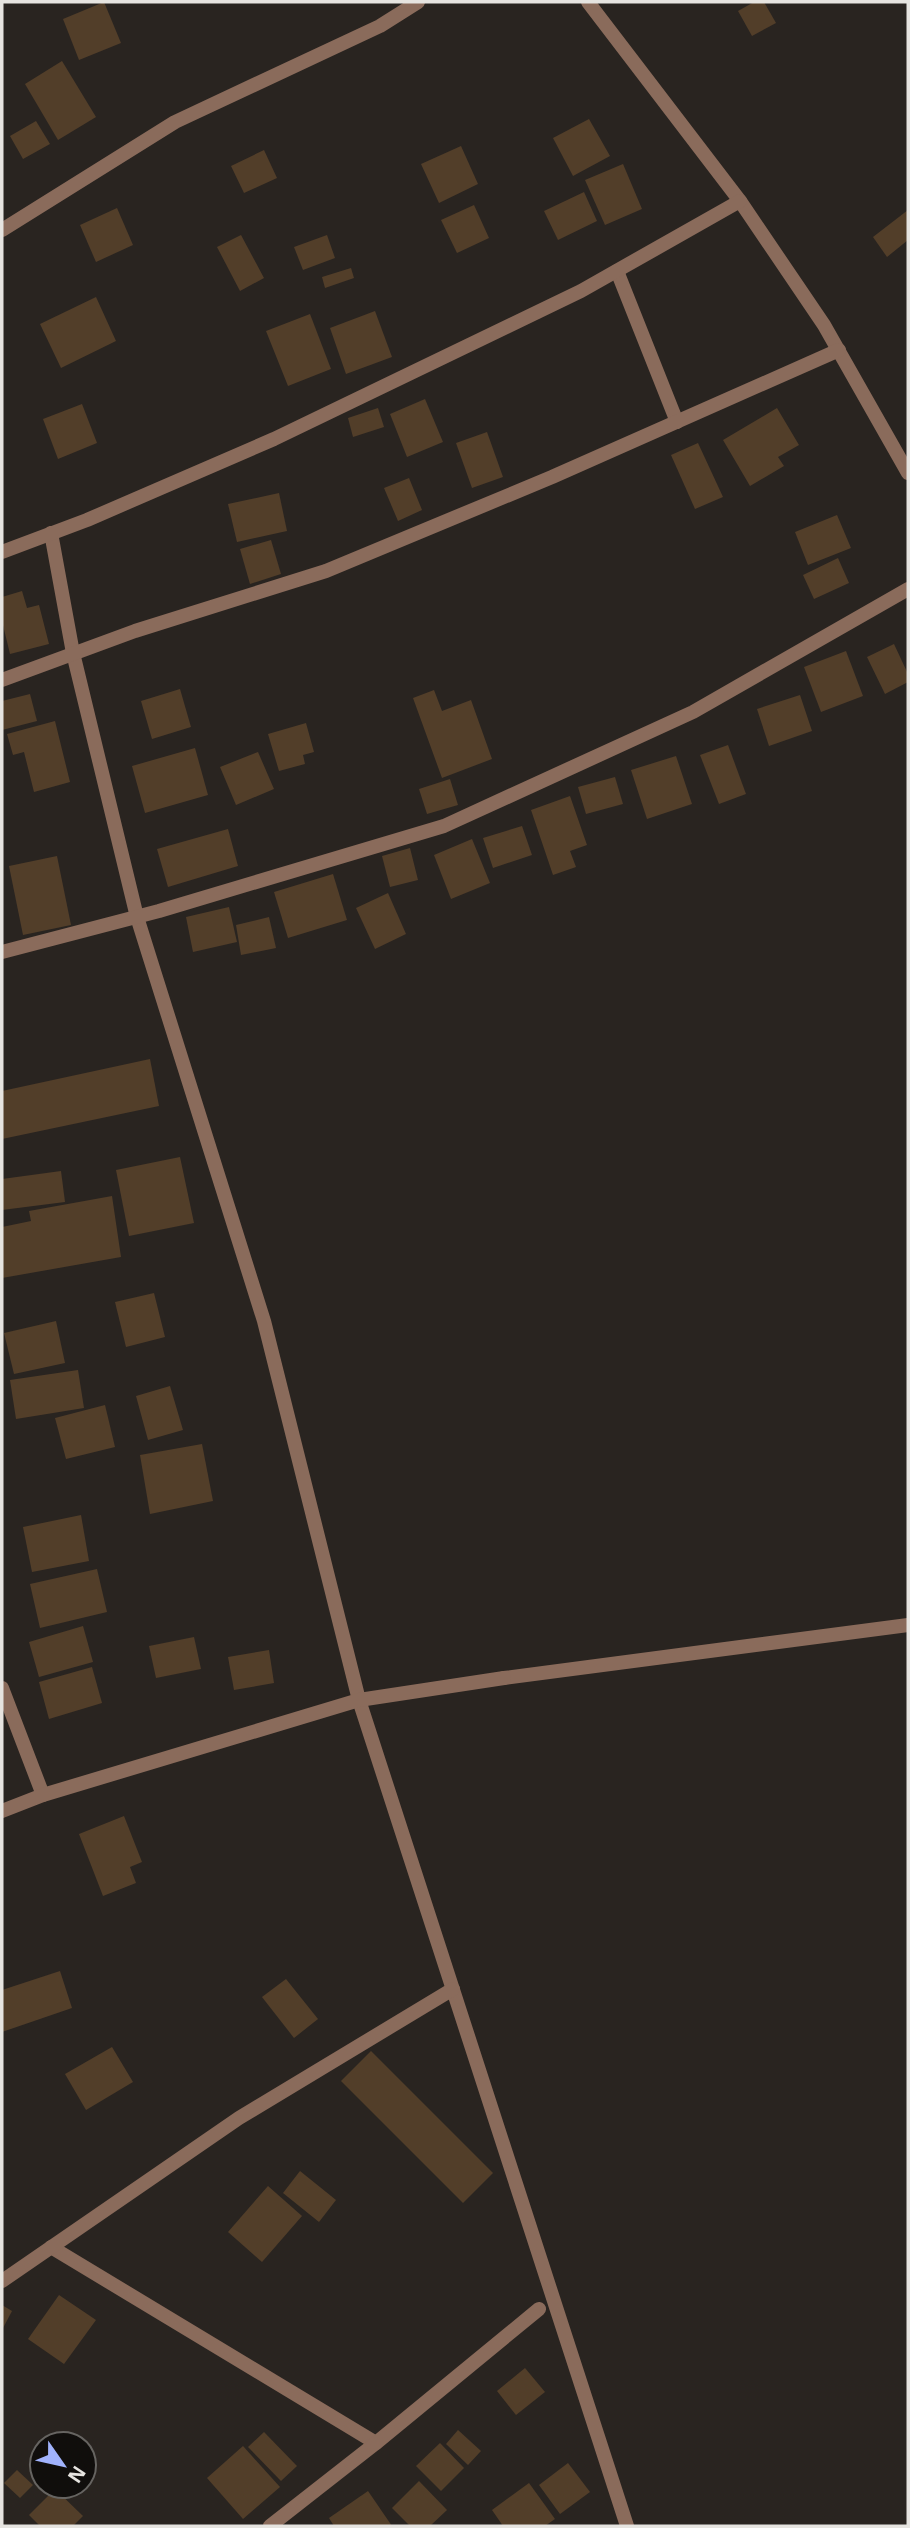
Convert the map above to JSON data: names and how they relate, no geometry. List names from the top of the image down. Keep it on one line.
{"north":"bottom right"}
